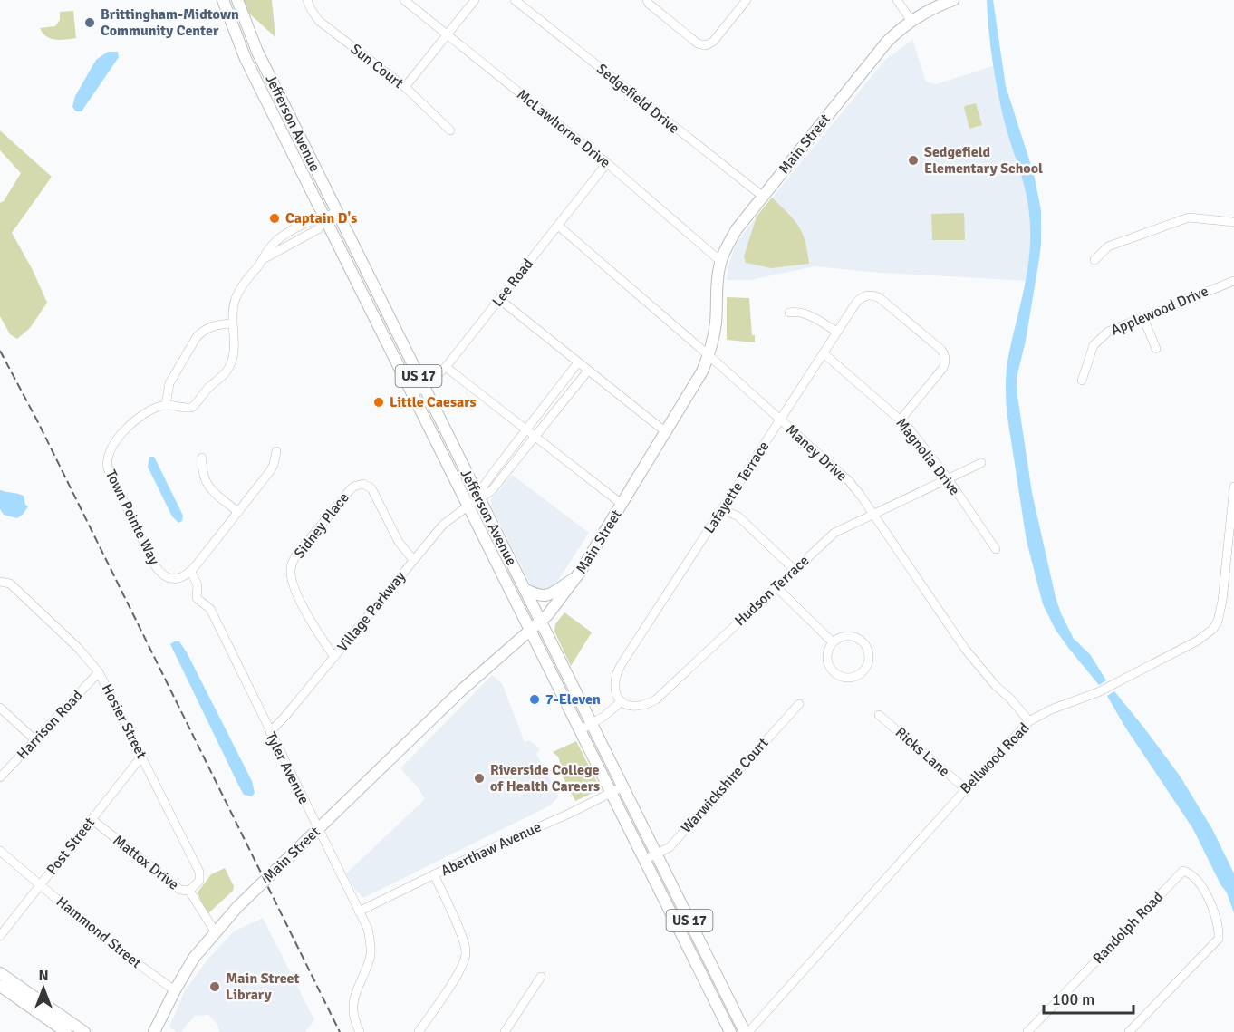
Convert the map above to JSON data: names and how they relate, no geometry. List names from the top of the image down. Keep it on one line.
{"streets":{"main road":["Jefferson Avenue","Main Street","US 17"],"street":["Sun Court","Sedgefield Drive","McLawhorne Drive","Lee Road","Applewood Drive","Maney Drive","Magnolia Drive","Lafayette Terrace","Town Pointe Way","Sidney Place","Hudson Terrace","Village Parkway","Hosier Street","Harrison Road","Ricks Lane","Bellwood Road","Tyler Avenue","Warwickshire Court","Post Street","Aberthaw Avenue","Mattox Drive","Randolph Road","Hammond Street"]},"crossings":[["Sedgefield Drive","Main Street"],["Jefferson Avenue","Main Street"],["Jefferson Avenue","Lee Road"],["Jefferson Avenue","Village Parkway"],["Jefferson Avenue","Bellwood Road"],["Jefferson Avenue","Warwickshire Court"],["Jefferson Avenue","Aberthaw Avenue"],["McLawhorne Drive","Main Street"],["McLawhorne Drive","Lee Road"],["Main Street","Maney Drive"],["Main Street","Tyler Avenue"],["Main Street","Mattox Drive"],["Main Street","Hammond Street"],["Lee Road","Maney Drive"],["Maney Drive","Lafayette Terrace"],["Maney Drive","Hudson Terrace"],["Maney Drive","Bellwood Road"],["Magnolia Drive","Lafayette Terrace"],["Magnolia Drive","Hudson Terrace"],["Lafayette Terrace","Hudson Terrace"],["Town Pointe Way","Tyler Avenue"],["Sidney Place","Village Parkway"],["Village Parkway","Tyler Avenue"],["Hosier Street","Harrison Road"],["Hosier Street","Post Street"],["Hosier Street","Mattox Drive"],["Ricks Lane","Bellwood Road"],["Tyler Avenue","Aberthaw Avenue"],["Post Street","Mattox Drive"],["Post Street","Hammond Street"]],"places":["Brittingham-Midtown Community Center","Sedgefield Elementary School","Captain D's","Little Caesars","7-Eleven","Riverside College of Health Careers","Main Street Library"],"scale_bar":"100 m","north":"top"}
